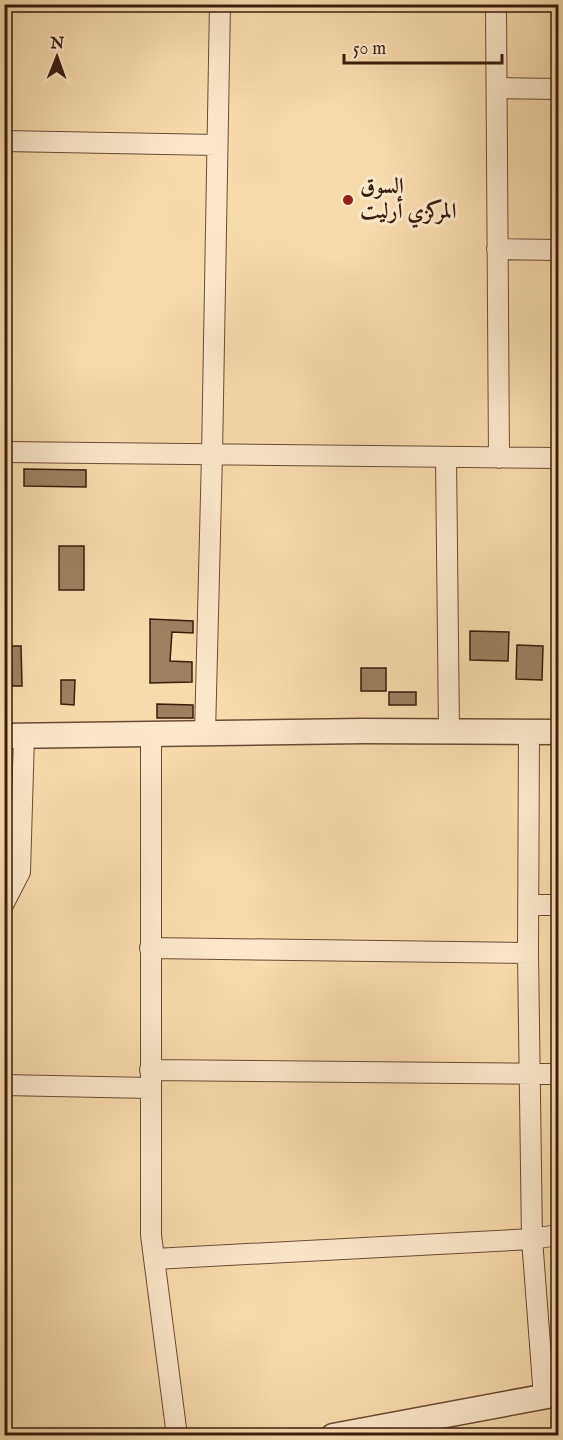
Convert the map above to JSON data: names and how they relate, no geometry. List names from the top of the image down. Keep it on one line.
{"places":["السوق المركزي أرليت"],"scale_bar":"50 m","north":"top"}
